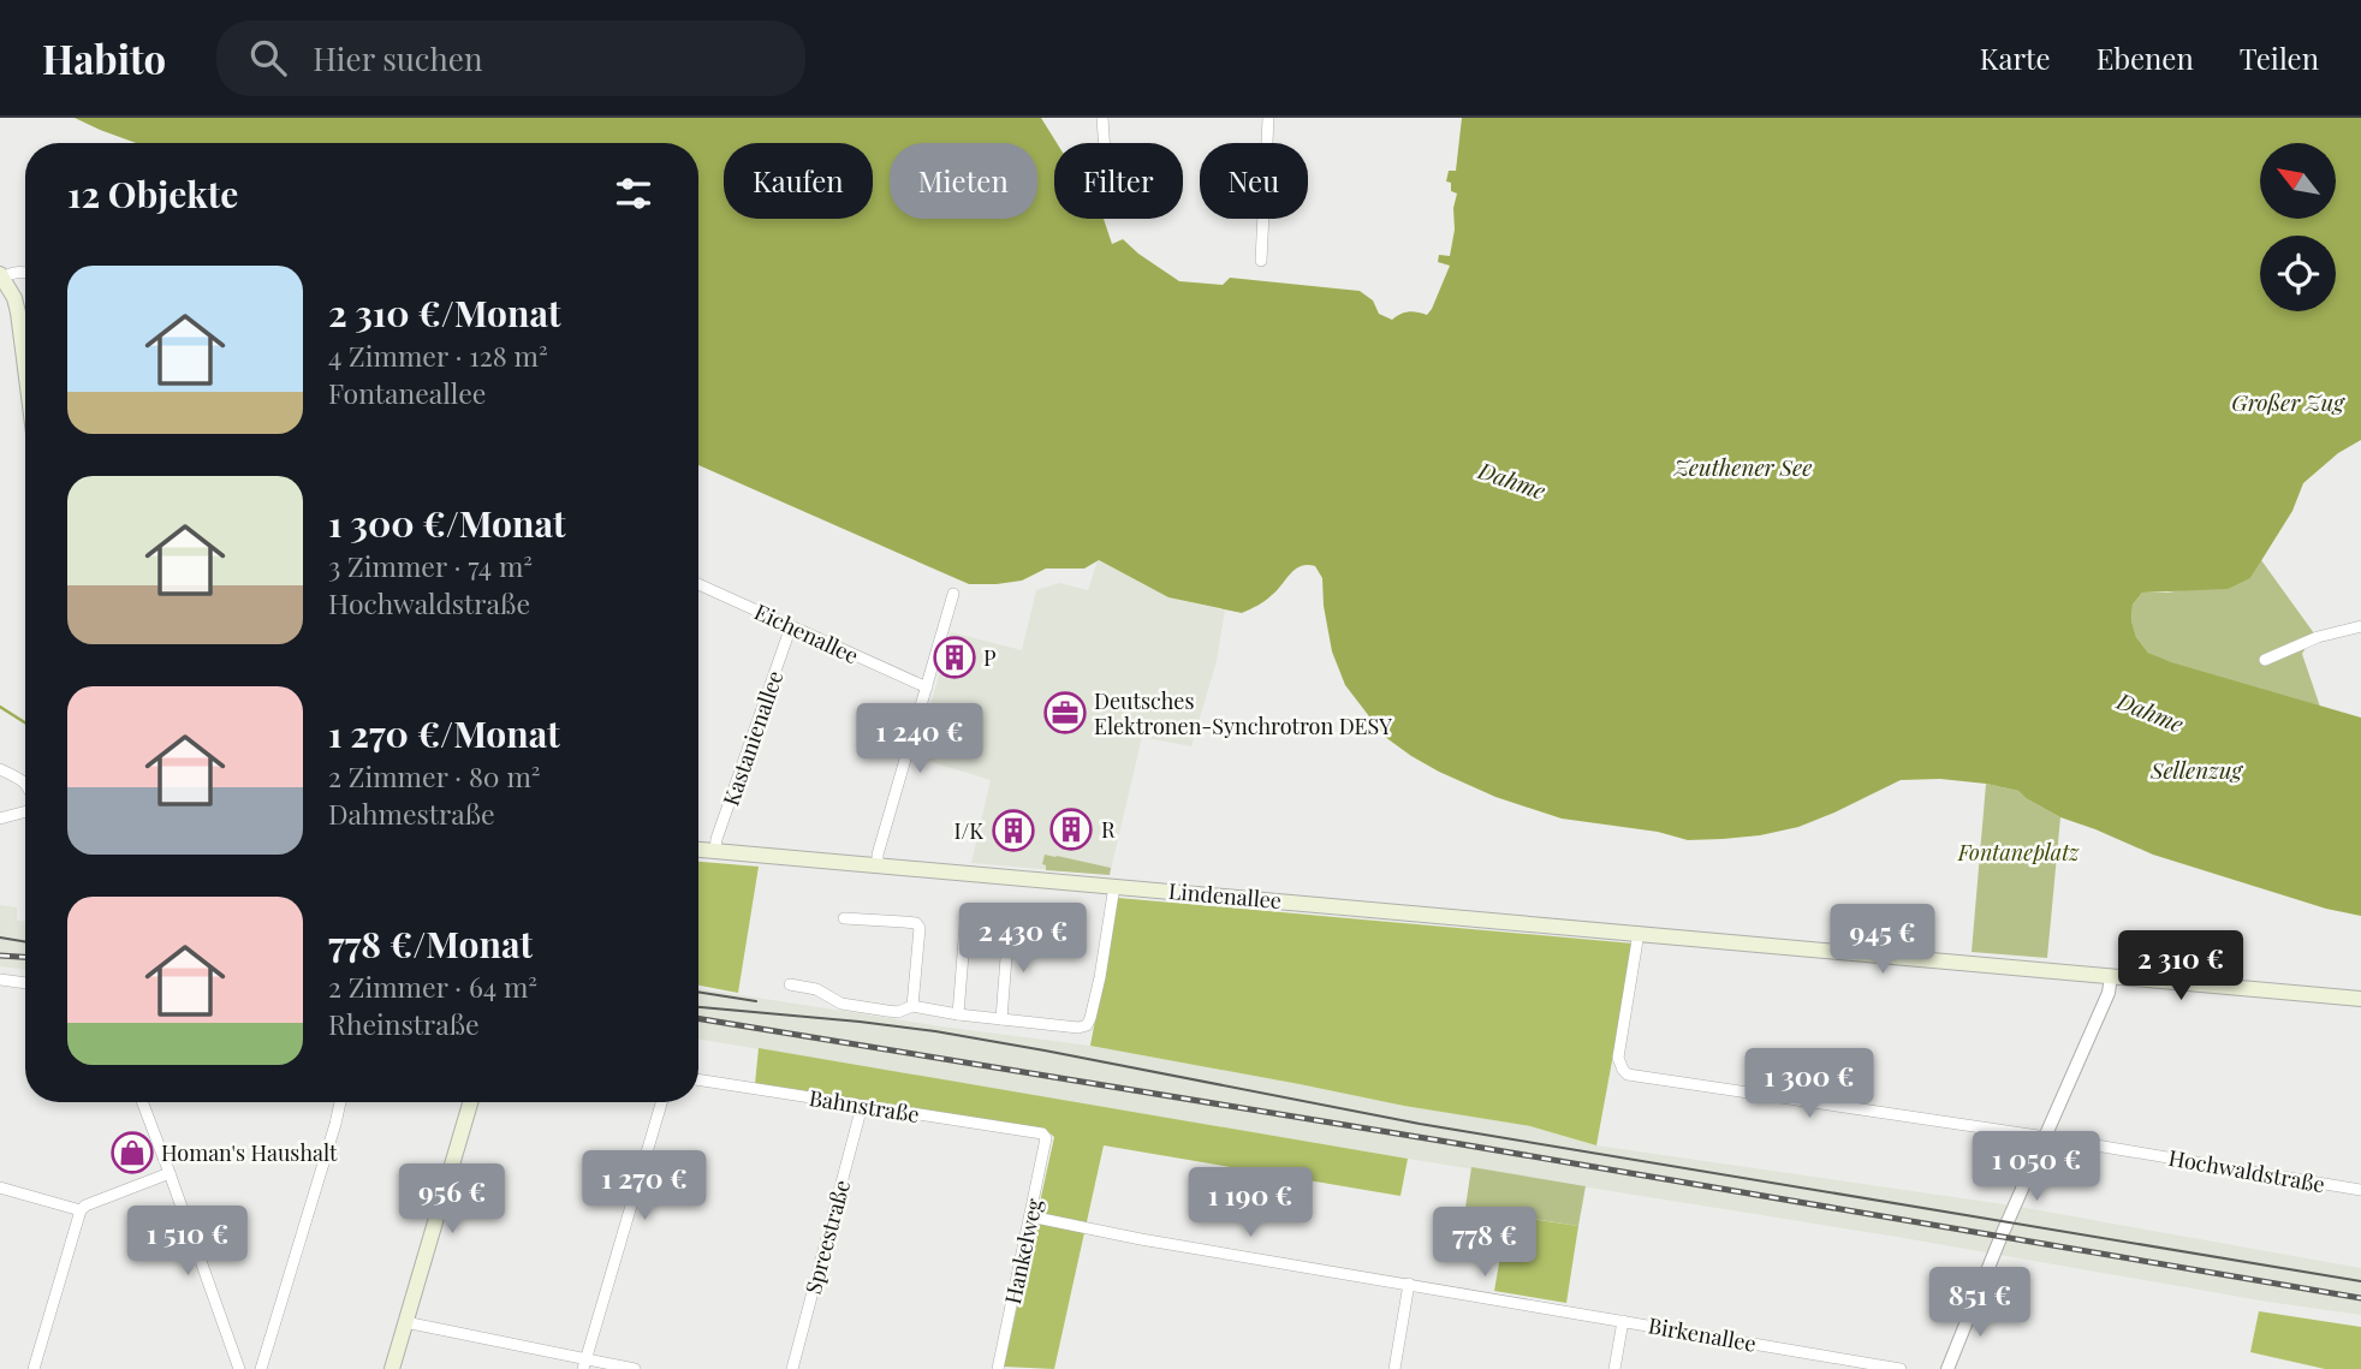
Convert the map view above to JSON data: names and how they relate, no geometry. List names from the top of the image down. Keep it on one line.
{"streets":{"main road":["Lindenallee"],"street":["Eichenallee","Kastanienallee","Bahnstraße","Hochwaldstraße","Spreestraße","Hankelweg","Birkenallee"]},"crossings":[["Eichenallee","Kastanienallee"],["Kastanienallee","Lindenallee"],["Lindenallee","Hochwaldstraße"],["Bahnstraße","Spreestraße"],["Bahnstraße","Hankelweg"],["Hankelweg","Birkenallee"]],"water":["Großer Zug","Zeuthener See","Dahme","Sellenzug"],"parks":["Fontaneplatz"],"places":{"building":["P","R","I/K"],"office":["Deutsches Elektronen-Synchrotron DESY"],"shop":["Homan's Haushalt"]},"north":"top left","page":{"header":"Habito","search":"Hier suchen","nav":["Karte","Ebenen","Teilen"],"chip":["Kaufen","Mieten","Filter","Neu"],"heading":"12 Objekte","list":[{"name":"2 310 €/Monat","note":"4 Zimmer · 128 m² · Fontaneallee"},{"name":"1 300 €/Monat","note":"3 Zimmer · 74 m² · Hochwaldstraße"},{"name":"1 270 €/Monat","note":"2 Zimmer · 80 m² · Dahmestraße"},{"name":"778 €/Monat","note":"2 Zimmer · 64 m² · Rheinstraße"}],"price":["1 240 €","2 430 €","945 €","2 310 €","1 300 €","1 050 €","1 270 €","956 €","1 190 €","1 510 €","778 €","851 €"]}}
